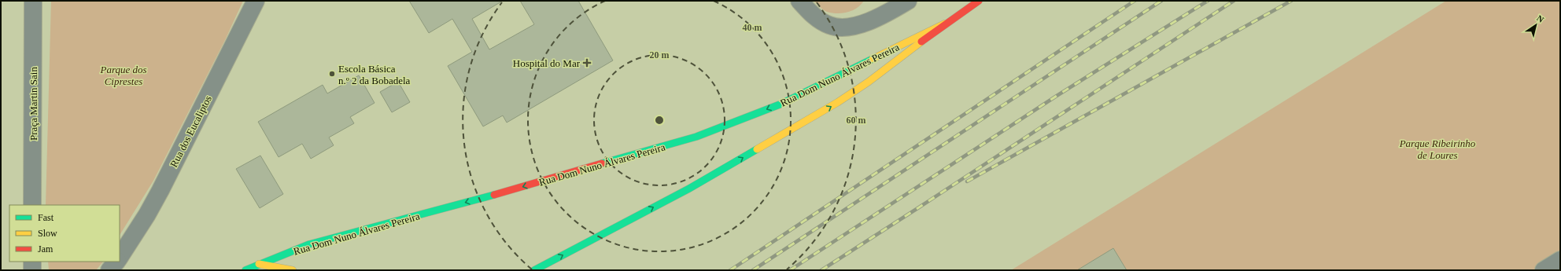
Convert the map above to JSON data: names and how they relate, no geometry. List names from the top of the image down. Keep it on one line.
{"streets":{"main road":["Rua Dom Nuno Álvares Pereira"],"street":["Praça Martin Sain","Rua dos Eucaliptos"]},"parks":["Parque dos Ciprestes","Parque Ribeirinho de Loures"],"places":{"health":["Hospital do Mar"],"other":["Escola Básica n.º 2 da Bobadela"]},"legend":["Fast","Slow","Jam"],"north":"top right","rings":["40 m","20 m","60 m"]}
